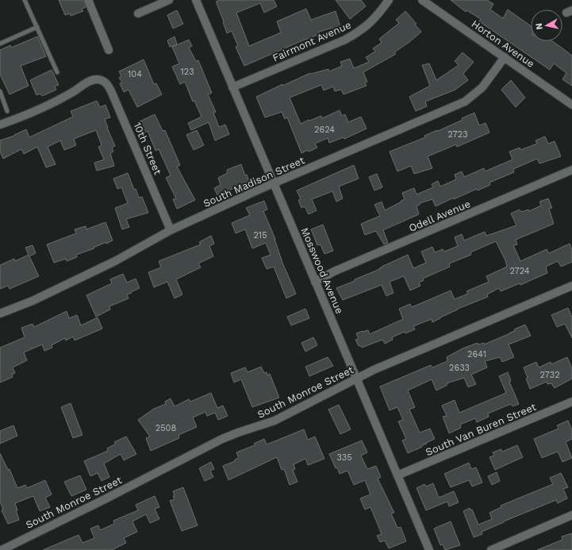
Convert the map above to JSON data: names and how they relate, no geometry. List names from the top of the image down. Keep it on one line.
{"streets":{"street":["Fairmont Avenue","Horton Avenue","10th Street","South Madison Street","Odell Avenue","Mosswood Avenue","South Monroe Street","South Van Buren Street"]},"crossings":[["Fairmont Avenue","Mosswood Avenue"],["Horton Avenue","South Madison Street"],["10th Street","South Madison Street"],["South Madison Street","Mosswood Avenue"],["Odell Avenue","Mosswood Avenue"],["Mosswood Avenue","South Monroe Street"],["Mosswood Avenue","South Van Buren Street"]],"house_numbers":["123","104","2624","2723","215","2724","2641","2633","2732","2508","335"],"north":"left"}
